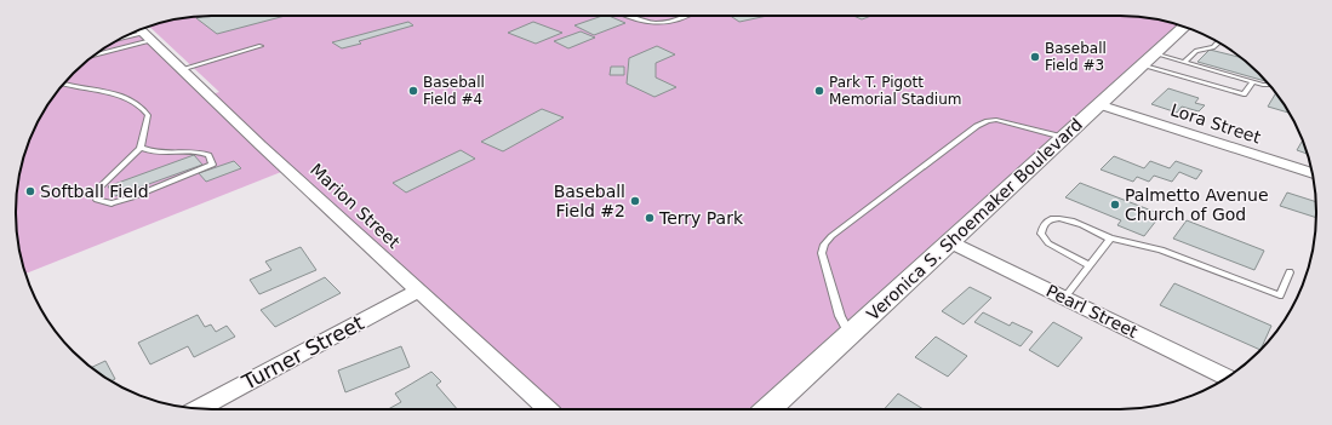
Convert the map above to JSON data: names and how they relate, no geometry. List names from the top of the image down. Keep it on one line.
{"streets":{"street":["Lora Street","Marion Street","Veronica S. Shoemaker Boulevard","Pearl Street","Turner Street"]},"crossings":[["Lora Street","Veronica S. Shoemaker Boulevard"],["Marion Street","Turner Street"],["Veronica S. Shoemaker Boulevard","Pearl Street"]],"places":["Baseball Field #3","Baseball Field #4","Park T. Pigott Memorial Stadium","Softball Field","Baseball Field #2","Palmetto Avenue Church of God","Terry Park"]}
